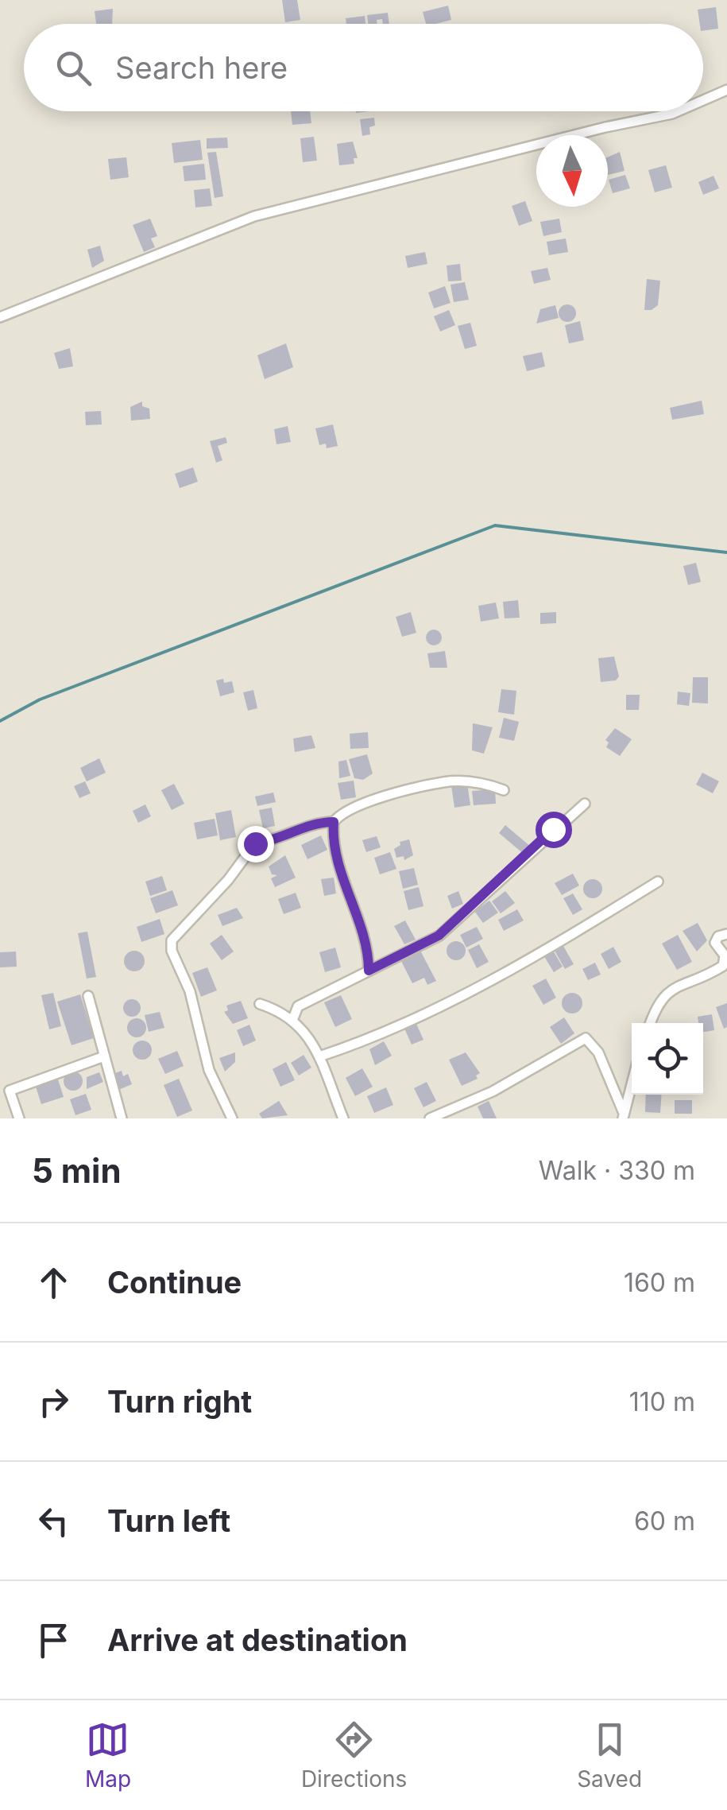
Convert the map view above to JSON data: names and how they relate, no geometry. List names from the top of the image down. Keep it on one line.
{"north":"bottom","page":{"search":"Search here","heading":["5 min","Walk · 330 m"],"list":[["Continue","160 m"],["Turn right","110 m"],["Turn left","60 m"],"Arrive at destination"],"nav":["Map","Directions","Saved"]}}
